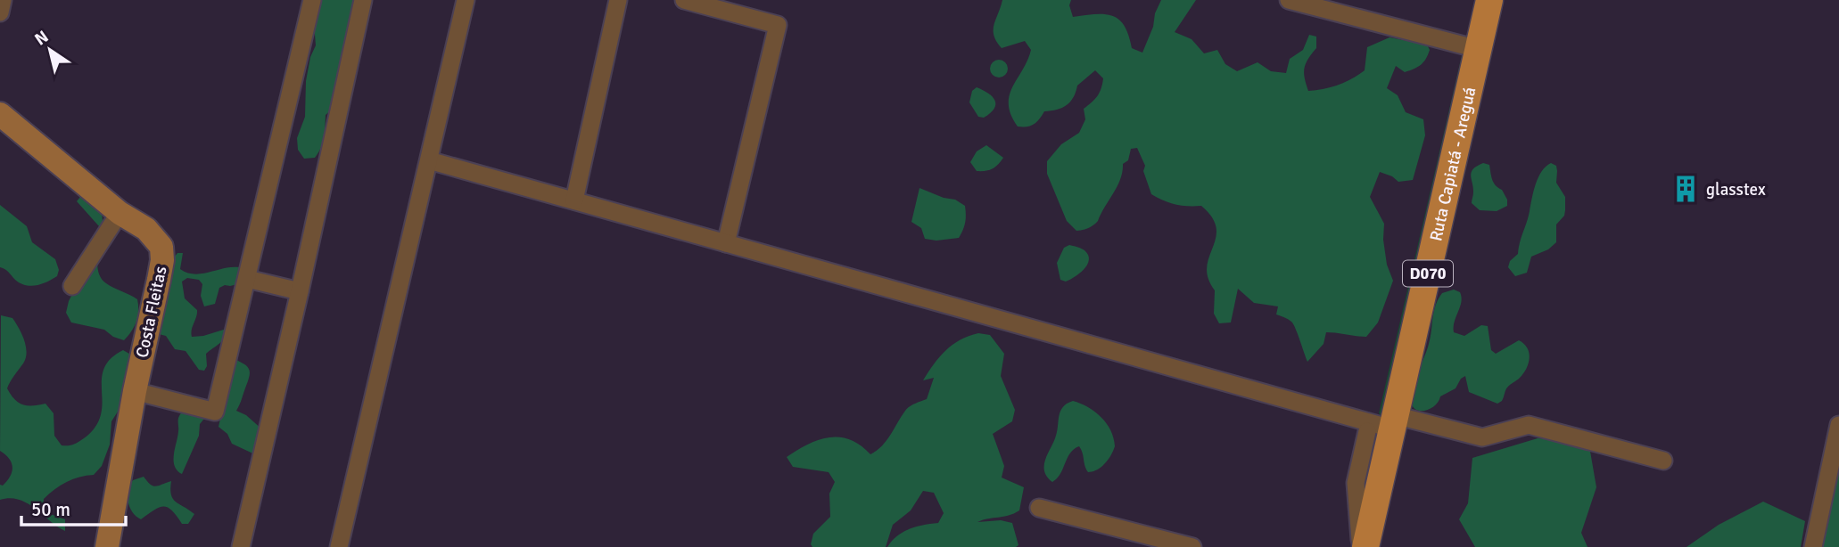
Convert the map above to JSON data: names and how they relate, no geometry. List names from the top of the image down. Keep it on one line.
{"streets":{"main road":["Ruta Capiatá - Areguá","D070","Costa Fleitas"]},"places":{"building":["glasstex"]},"scale_bar":"50 m","north":"top left"}
